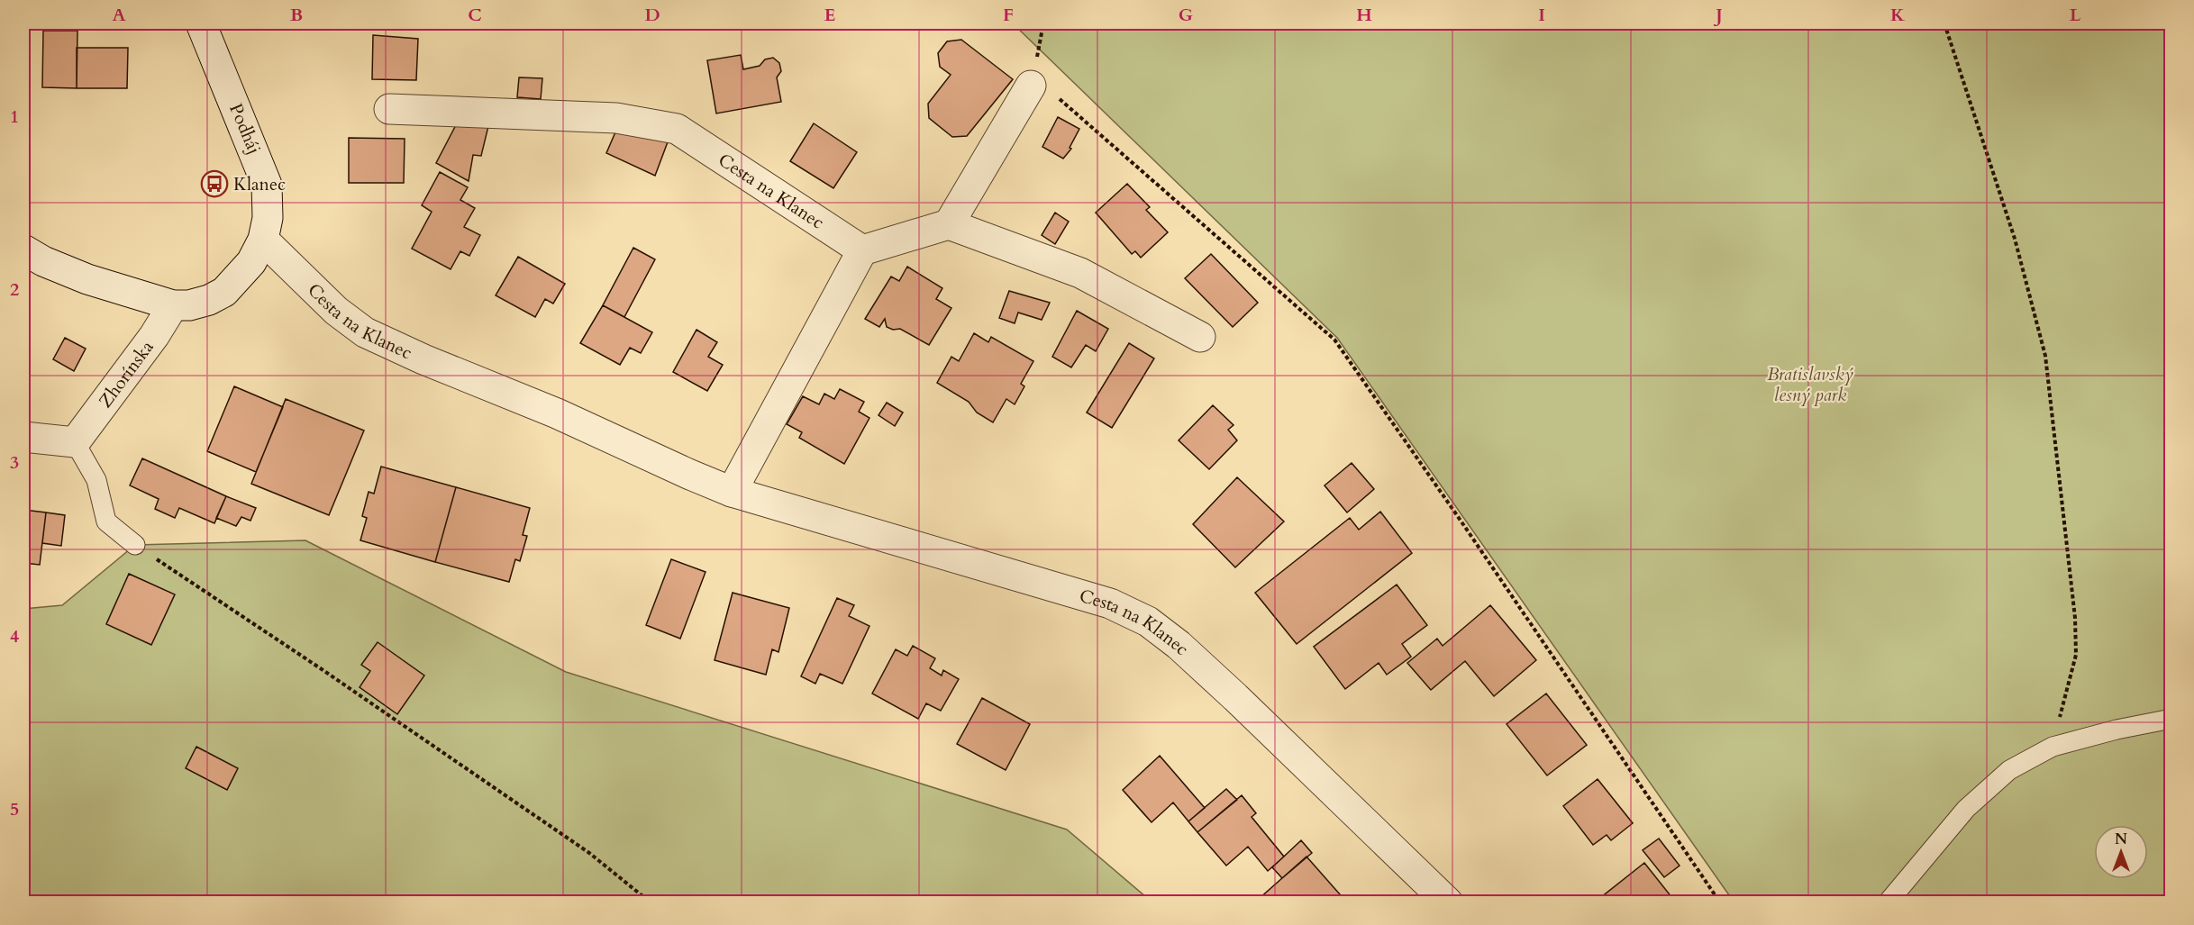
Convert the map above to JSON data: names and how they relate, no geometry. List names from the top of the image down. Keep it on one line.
{"streets":{"street":["Podháj","Cesta na Klanec","Zhorínska"]},"crossings":[["Podháj","Cesta na Klanec"]],"parks":["Bratislavský lesný park"],"places":{"bus stop":["Klanec"]},"north":"top","grid":{"columns":["A","B","C","D","E","F","G","H","I","J","K","L"],"rows":["1","2","3","4","5"]}}
